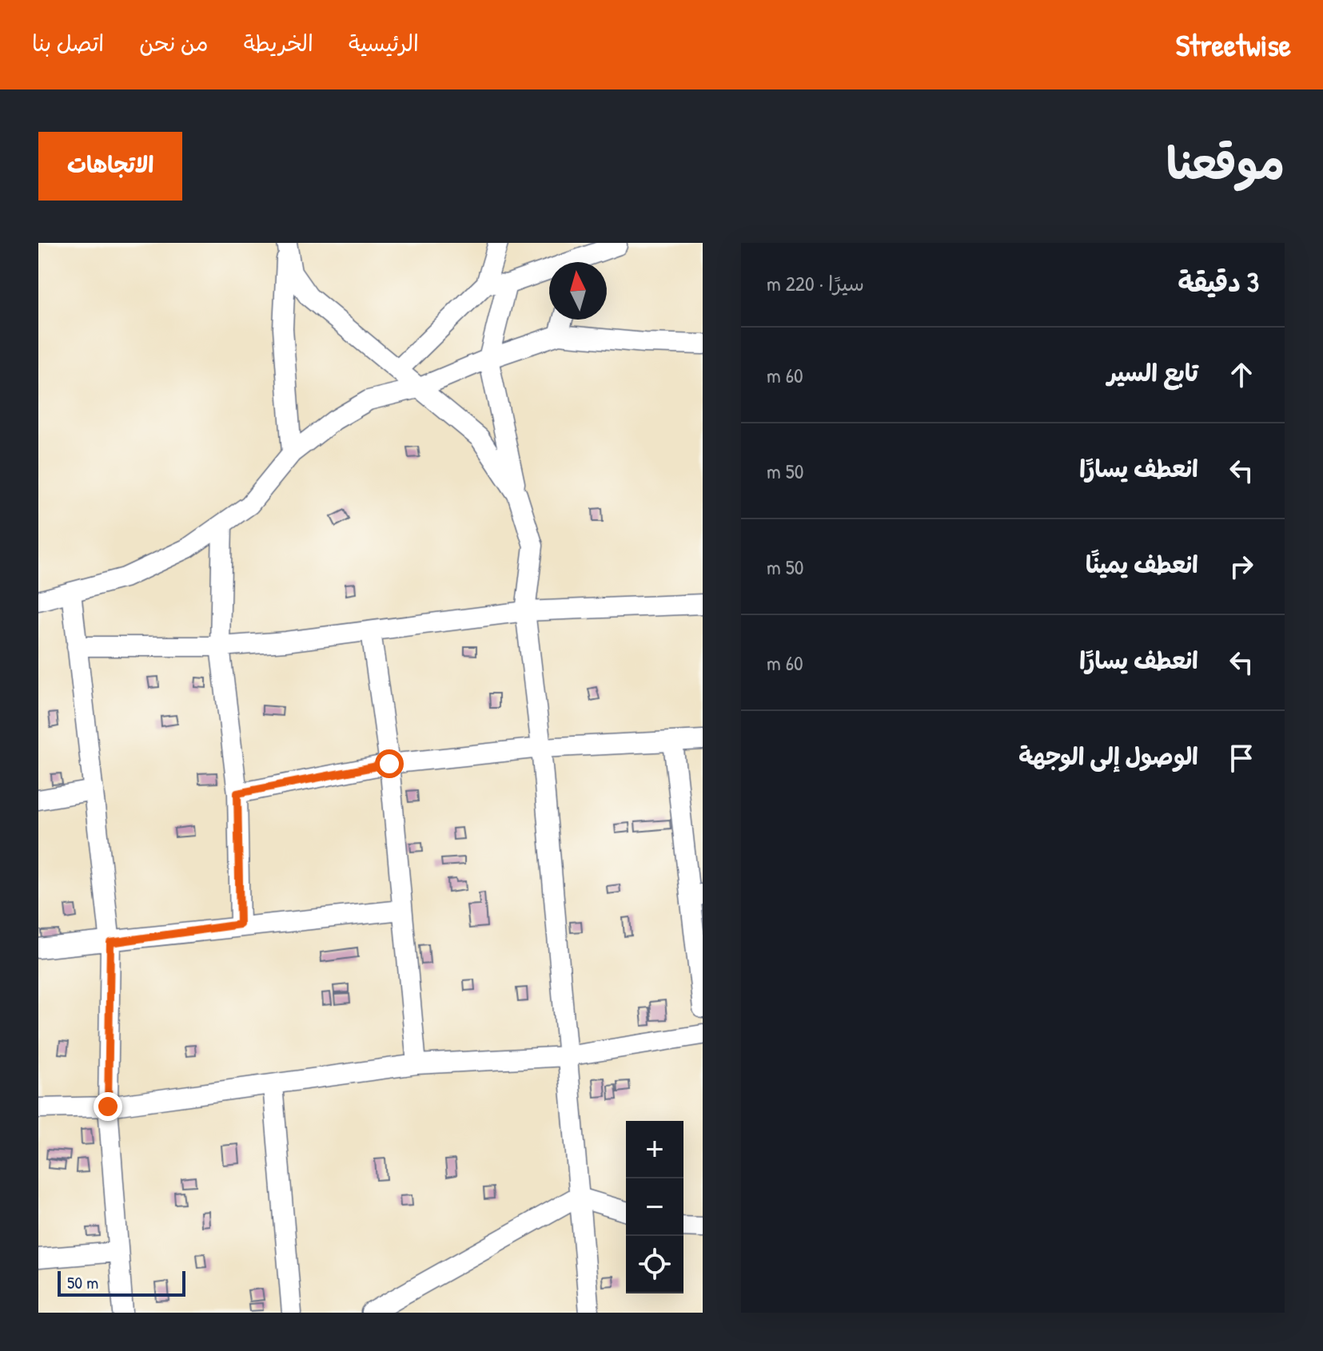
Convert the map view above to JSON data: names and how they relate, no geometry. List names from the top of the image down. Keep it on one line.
{"scale_bar":"50 m","north":"top","page":{"header":"Streetwise","nav":["الرئيسية","الخريطة","من نحن","اتصل بنا"],"title":"موقعنا","buttons":"الاتجاهات","heading":["3 دقيقة","سيرًا · 220 m"],"list":[["تابع السير","60 m"],["انعطف يسارًا","50 m"],["انعطف يمينًا","50 m"],["انعطف يسارًا","60 m"],"الوصول إلى الوجهة"],"map_buttons":["+","−"],"scale":"50 m"}}
